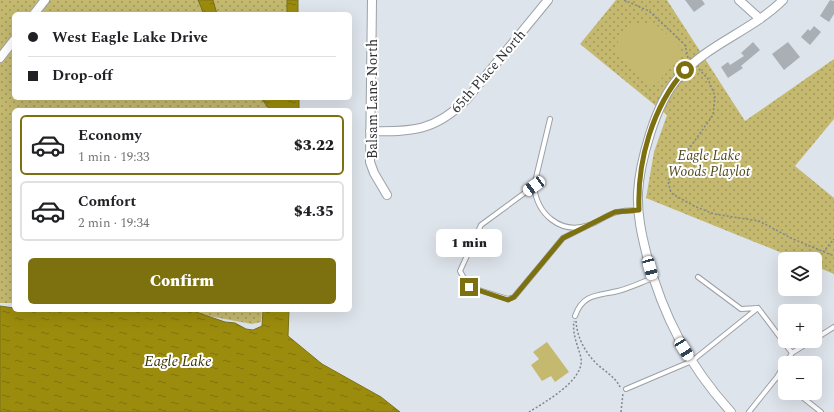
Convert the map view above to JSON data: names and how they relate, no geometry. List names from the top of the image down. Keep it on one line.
{"streets":{"street":["65th Place North","Balsam Lane North"]},"crossings":[["65th Place North","Balsam Lane North"]],"water":["Eagle Lake"],"parks":["Eagle Lake Woods Playlot"],"page":{"banner":["West Eagle Lake Drive","Drop-off"],"list":[{"name":"Economy","note":"1 min · 19:33","value":"$3.22"},{"name":"Comfort","note":"2 min · 19:34","value":"$4.35"}],"bubble":"1 min","buttons":"Confirm","map_buttons":["+","−"]}}
